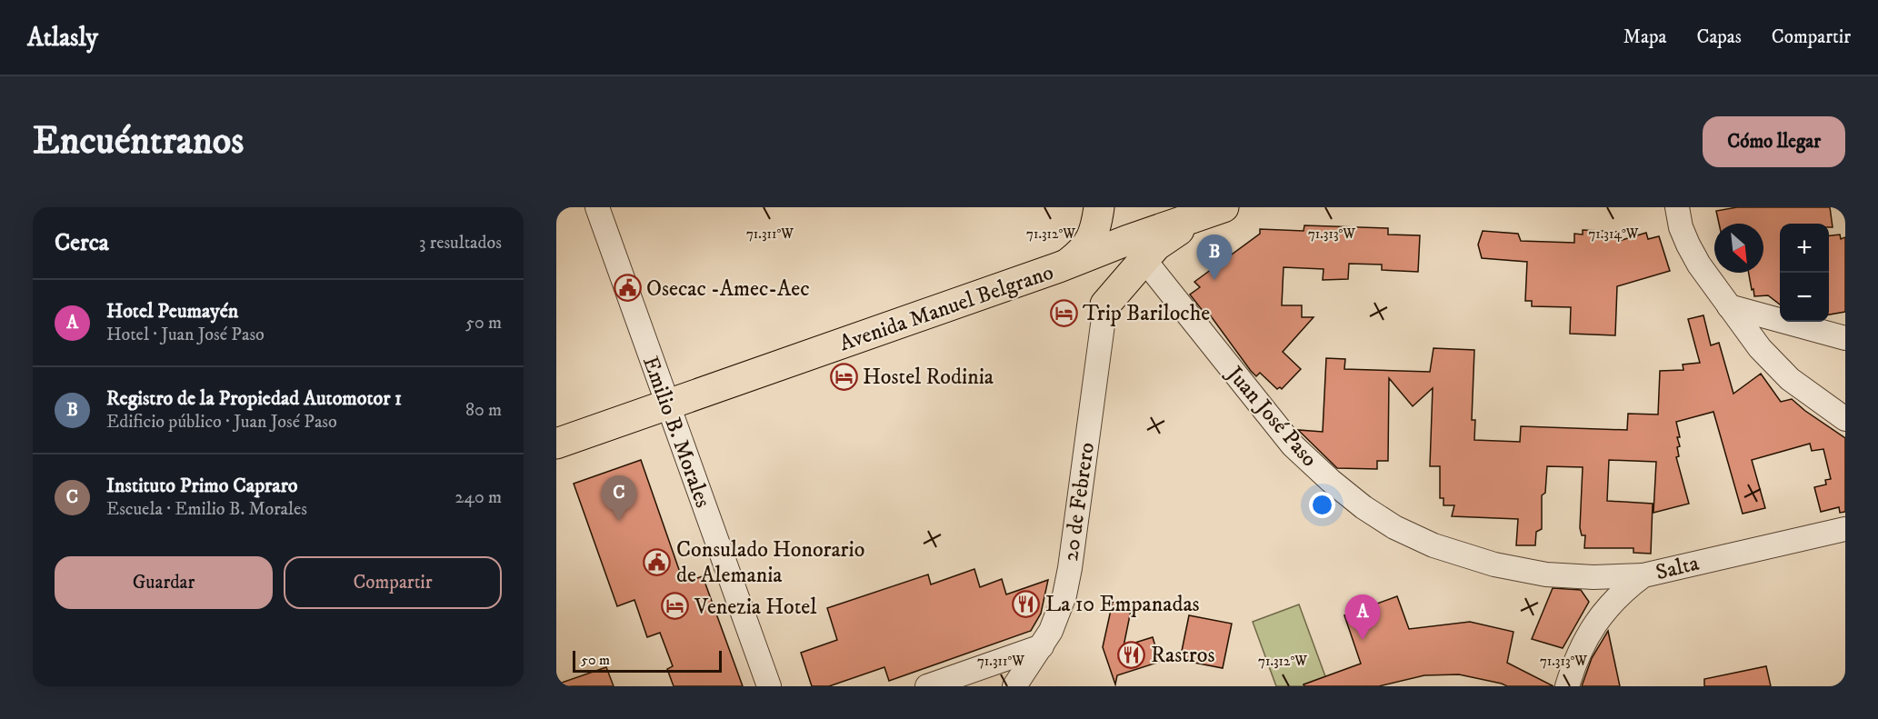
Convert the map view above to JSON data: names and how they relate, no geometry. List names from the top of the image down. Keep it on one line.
{"streets":{"main road":["Avenida Manuel Belgrano"],"street":["Juan José Paso","Emilio B. Morales","20 de Febrero","Salta"]},"crossings":[["Avenida Manuel Belgrano","Juan José Paso"],["Avenida Manuel Belgrano","Emilio B. Morales"],["Juan José Paso","Salta"]],"places":{"public building":["Osecac -Amec-Aec","Consulado Honorario de Alemania"],"hotel":["Trip Bariloche","Hostel Rodinia","Venezia Hotel"],"restaurant":["La 10 Empanadas","Rastros"]},"scale_bar":"50 m","north":"bottom right","page":{"header":"Atlasly","nav":["Mapa","Capas","Compartir"],"buttons":["Cómo llegar",["Guardar","Compartir"]],"title":"Encuéntranos","heading":["Cerca","3 resultados"],"map_buttons":["+","−"],"pins":["B","C","A"],"list":[{"mark":"A","name":"Hotel Peumayén","note":"Hotel · Juan José Paso","value":"50 m"},{"mark":"B","name":"Registro de la Propiedad Automotor 1","note":"Edificio público · Juan José Paso","value":"80 m"},{"mark":"C","name":"Instituto Primo Capraro","note":"Escuela · Emilio B. Morales","value":"240 m"}],"scale":"50 m"},"coordinates":["71.311°W","71.312°W","71.313°W","71.314°W"]}
